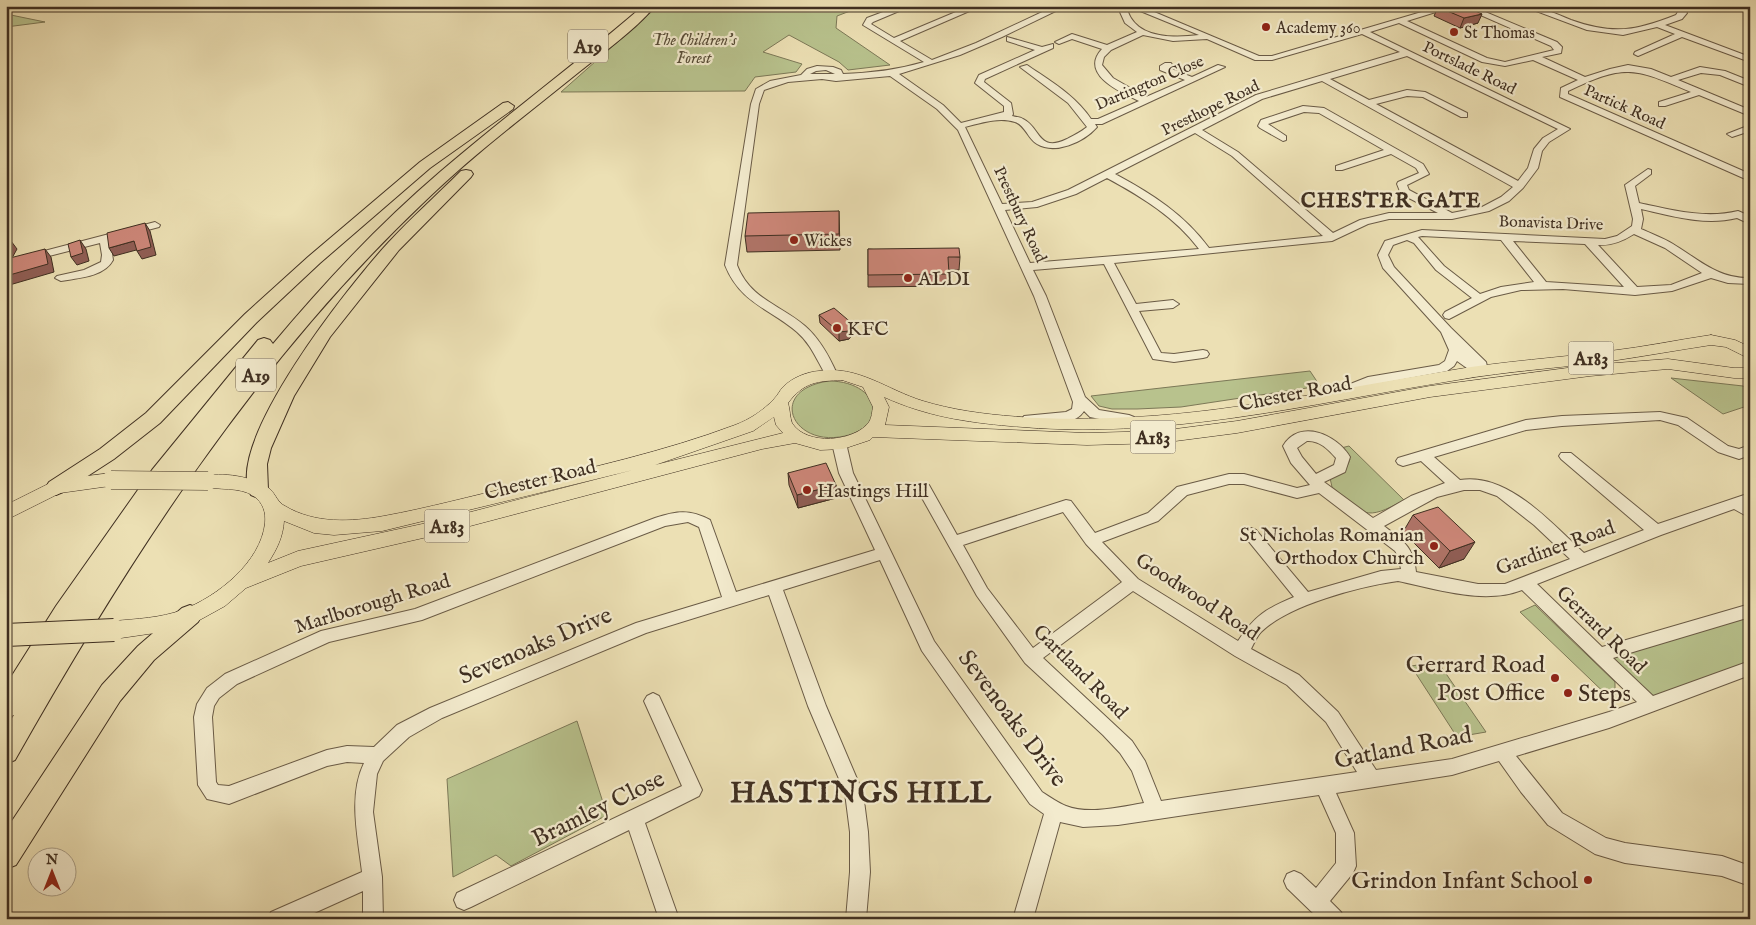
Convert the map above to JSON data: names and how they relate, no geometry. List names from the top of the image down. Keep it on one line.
{"streets":{"highway":["A19"],"main road":["A183","Chester Road"],"street":["Portslade Road","Dartington Close","Partick Road","Presthope Road","Prestbury Road","Bonavista Drive","Gardiner Road","Goodwood Road","Marlborough Road","Gerrard Road","Sevenoaks Drive","Gartland Road","Gatland Road","Bramley Close"]},"crossings":[["Portslade Road","Presthope Road"],["Presthope Road","Prestbury Road"],["Prestbury Road","Chester Road"],["Bonavista Drive","Chester Road"],["Chester Road","Sevenoaks Drive"],["Gardiner Road","Goodwood Road"],["Gardiner Road","Gerrard Road"],["Goodwood Road","Gartland Road"],["Goodwood Road","Gatland Road"],["Marlborough Road","Sevenoaks Drive"],["Gerrard Road","Gatland Road"],["Sevenoaks Drive","Gatland Road"],["Gartland Road","Gatland Road"]],"districts":["CHESTER GATE","HASTINGS HILL"],"parks":["The Children's Forest"],"places":["Academy 360","St Thomas","Wickes","ALDI","KFC","Hastings Hill","St Nicholas Romanian Orthodox Church","Gerrard Road Post Office","Steps","Grindon Infant School"],"north":"top"}
